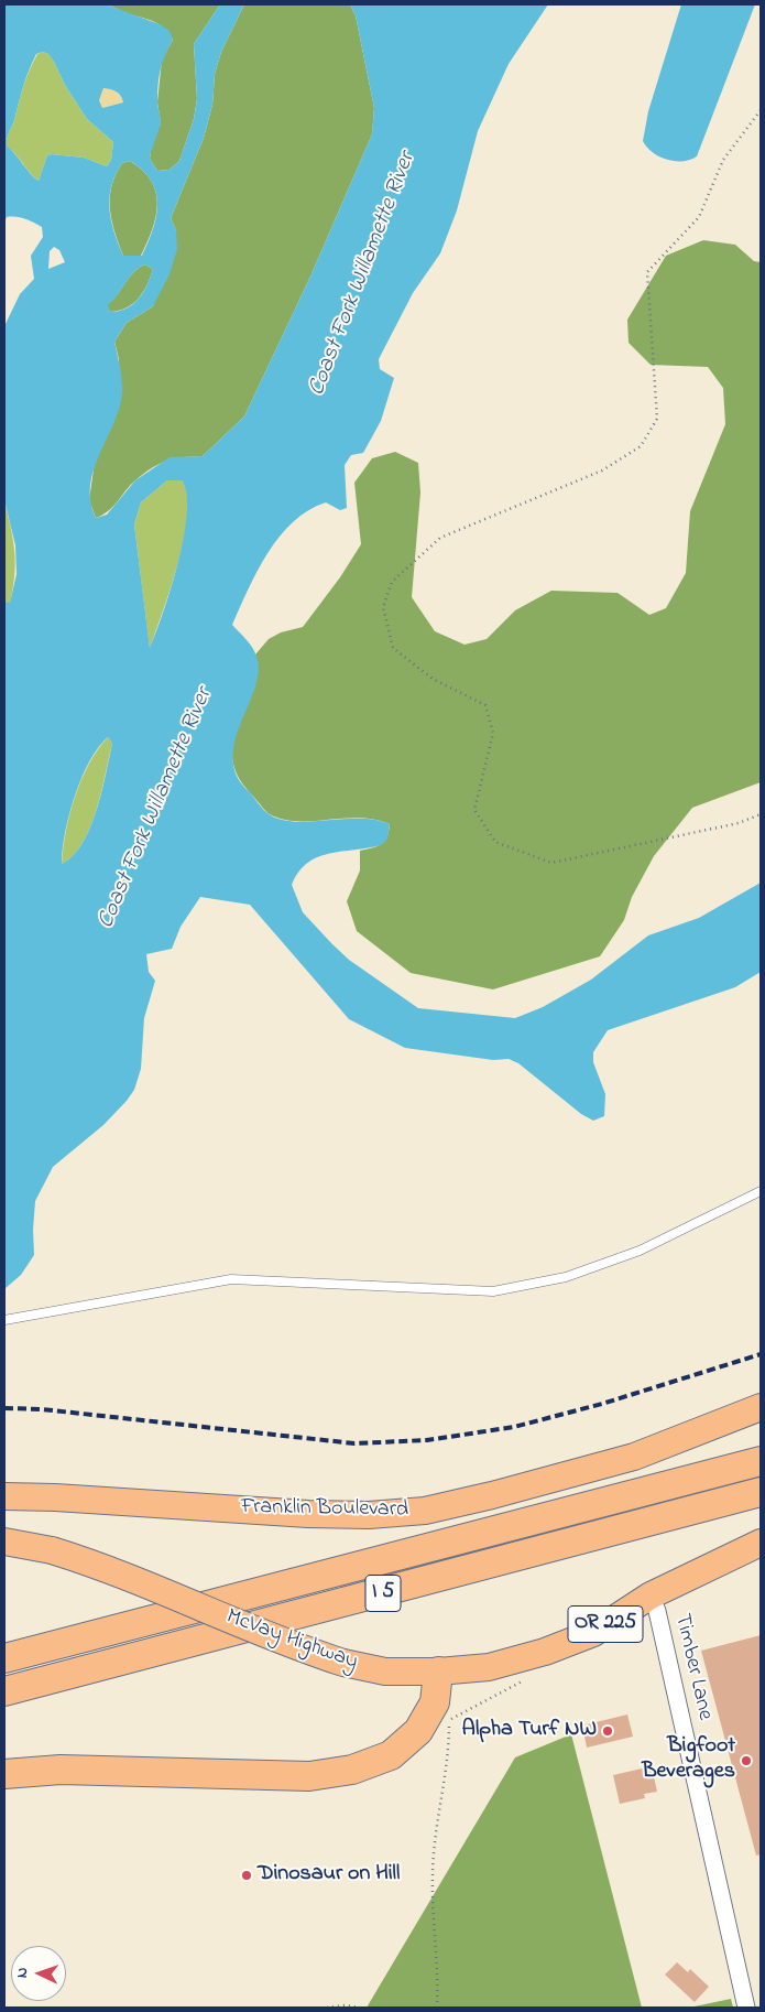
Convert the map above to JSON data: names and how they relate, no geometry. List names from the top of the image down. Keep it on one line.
{"streets":{"highway":["I 5"],"main road":["Franklin Boulevard","OR 225","McVay Highway"],"street":["Timber Lane"]},"crossings":[["McVay Highway","Timber Lane"]],"water":["Coast Fork Willamette River"],"places":["Alpha Turf NW","Bigfoot Beverages","Dinosaur on Hill"],"north":"left"}
